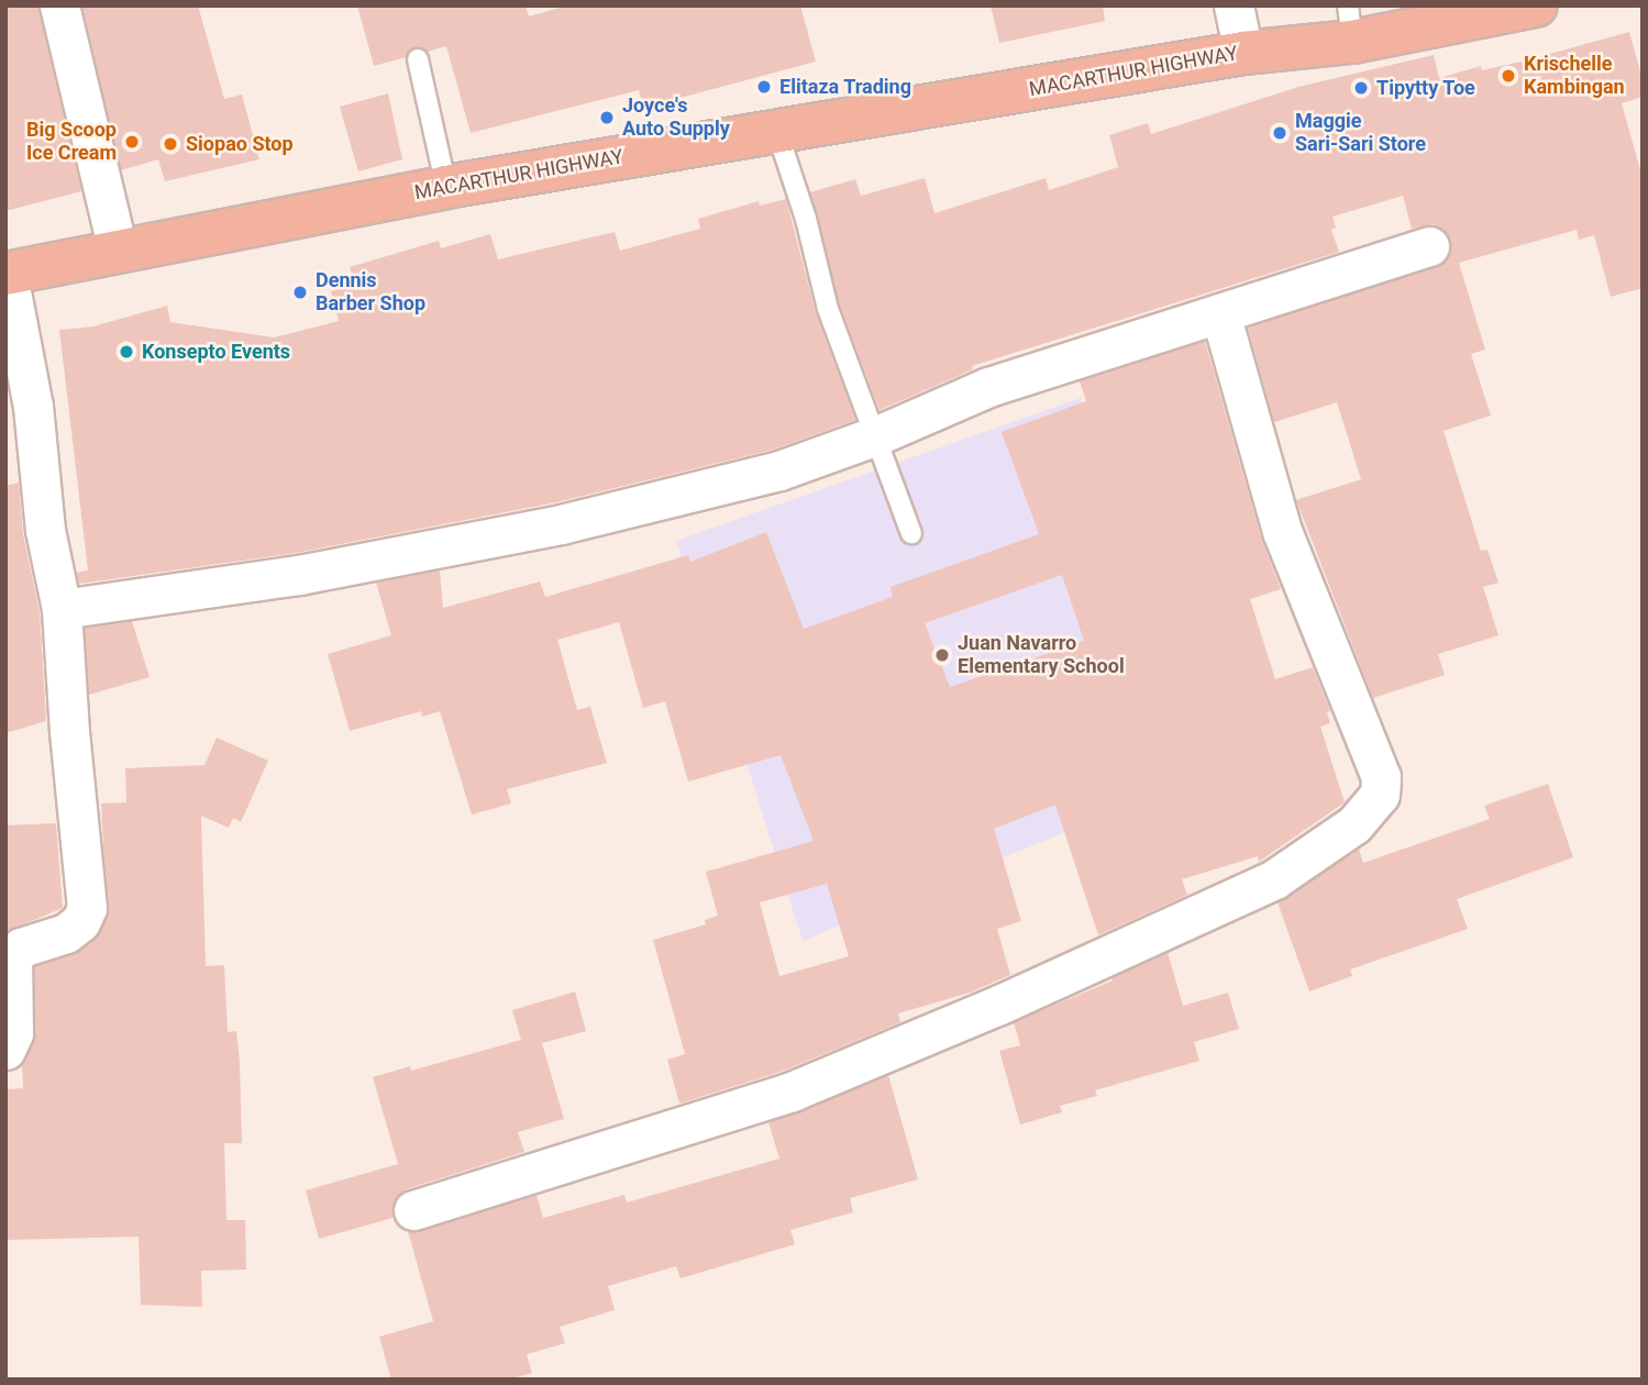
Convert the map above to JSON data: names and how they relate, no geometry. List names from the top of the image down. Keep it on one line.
{"streets":{"highway":["MACARTHUR HIGHWAY"]},"places":["Krischelle Kambingan","Elitaza Trading","Tipytty Toe","Joyce's Auto Supply","Maggie Sari-Sari Store","Big Scoop Ice Cream","Siopao Stop","Dennis Barber Shop","Konsepto Events","Juan Navarro Elementary School"]}
